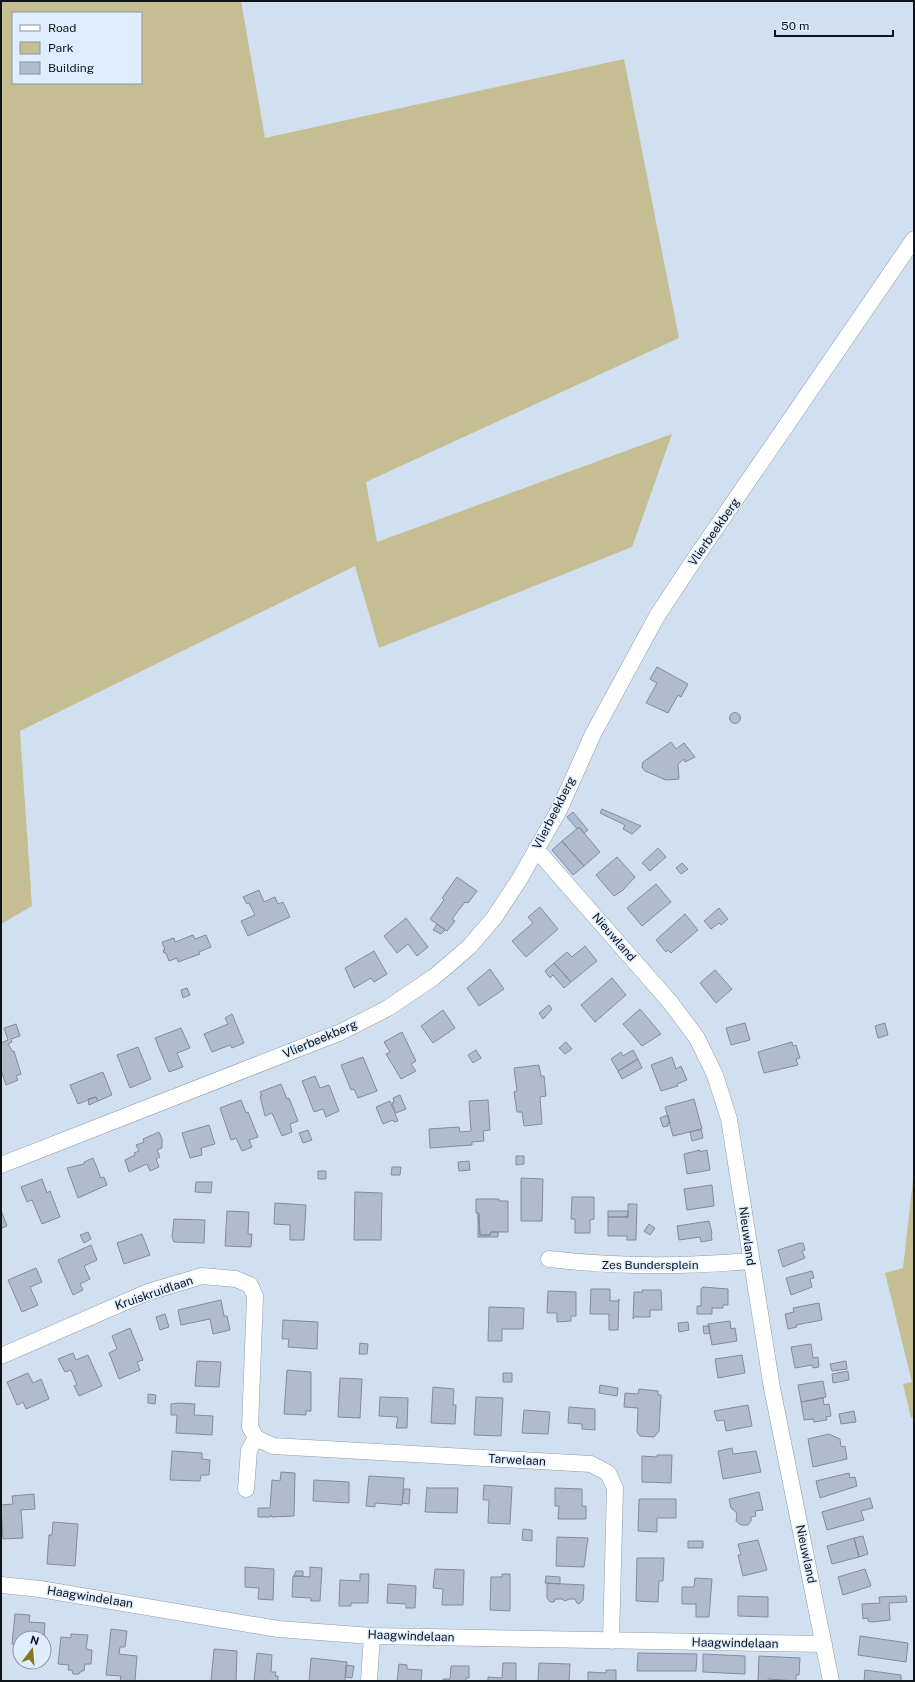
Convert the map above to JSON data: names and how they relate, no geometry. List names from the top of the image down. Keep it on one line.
{"streets":{"street":["Vlierbeekberg","Nieuwland","Zes Bundersplein","Kruiskruidlaan","Tarwelaan","Haagwindelaan"]},"crossings":[["Vlierbeekberg","Nieuwland"],["Nieuwland","Zes Bundersplein"],["Nieuwland","Haagwindelaan"],["Kruiskruidlaan","Tarwelaan"],["Tarwelaan","Haagwindelaan"]],"legend":["Road","Park","Building"],"scale_bar":"50 m","north":"top"}
